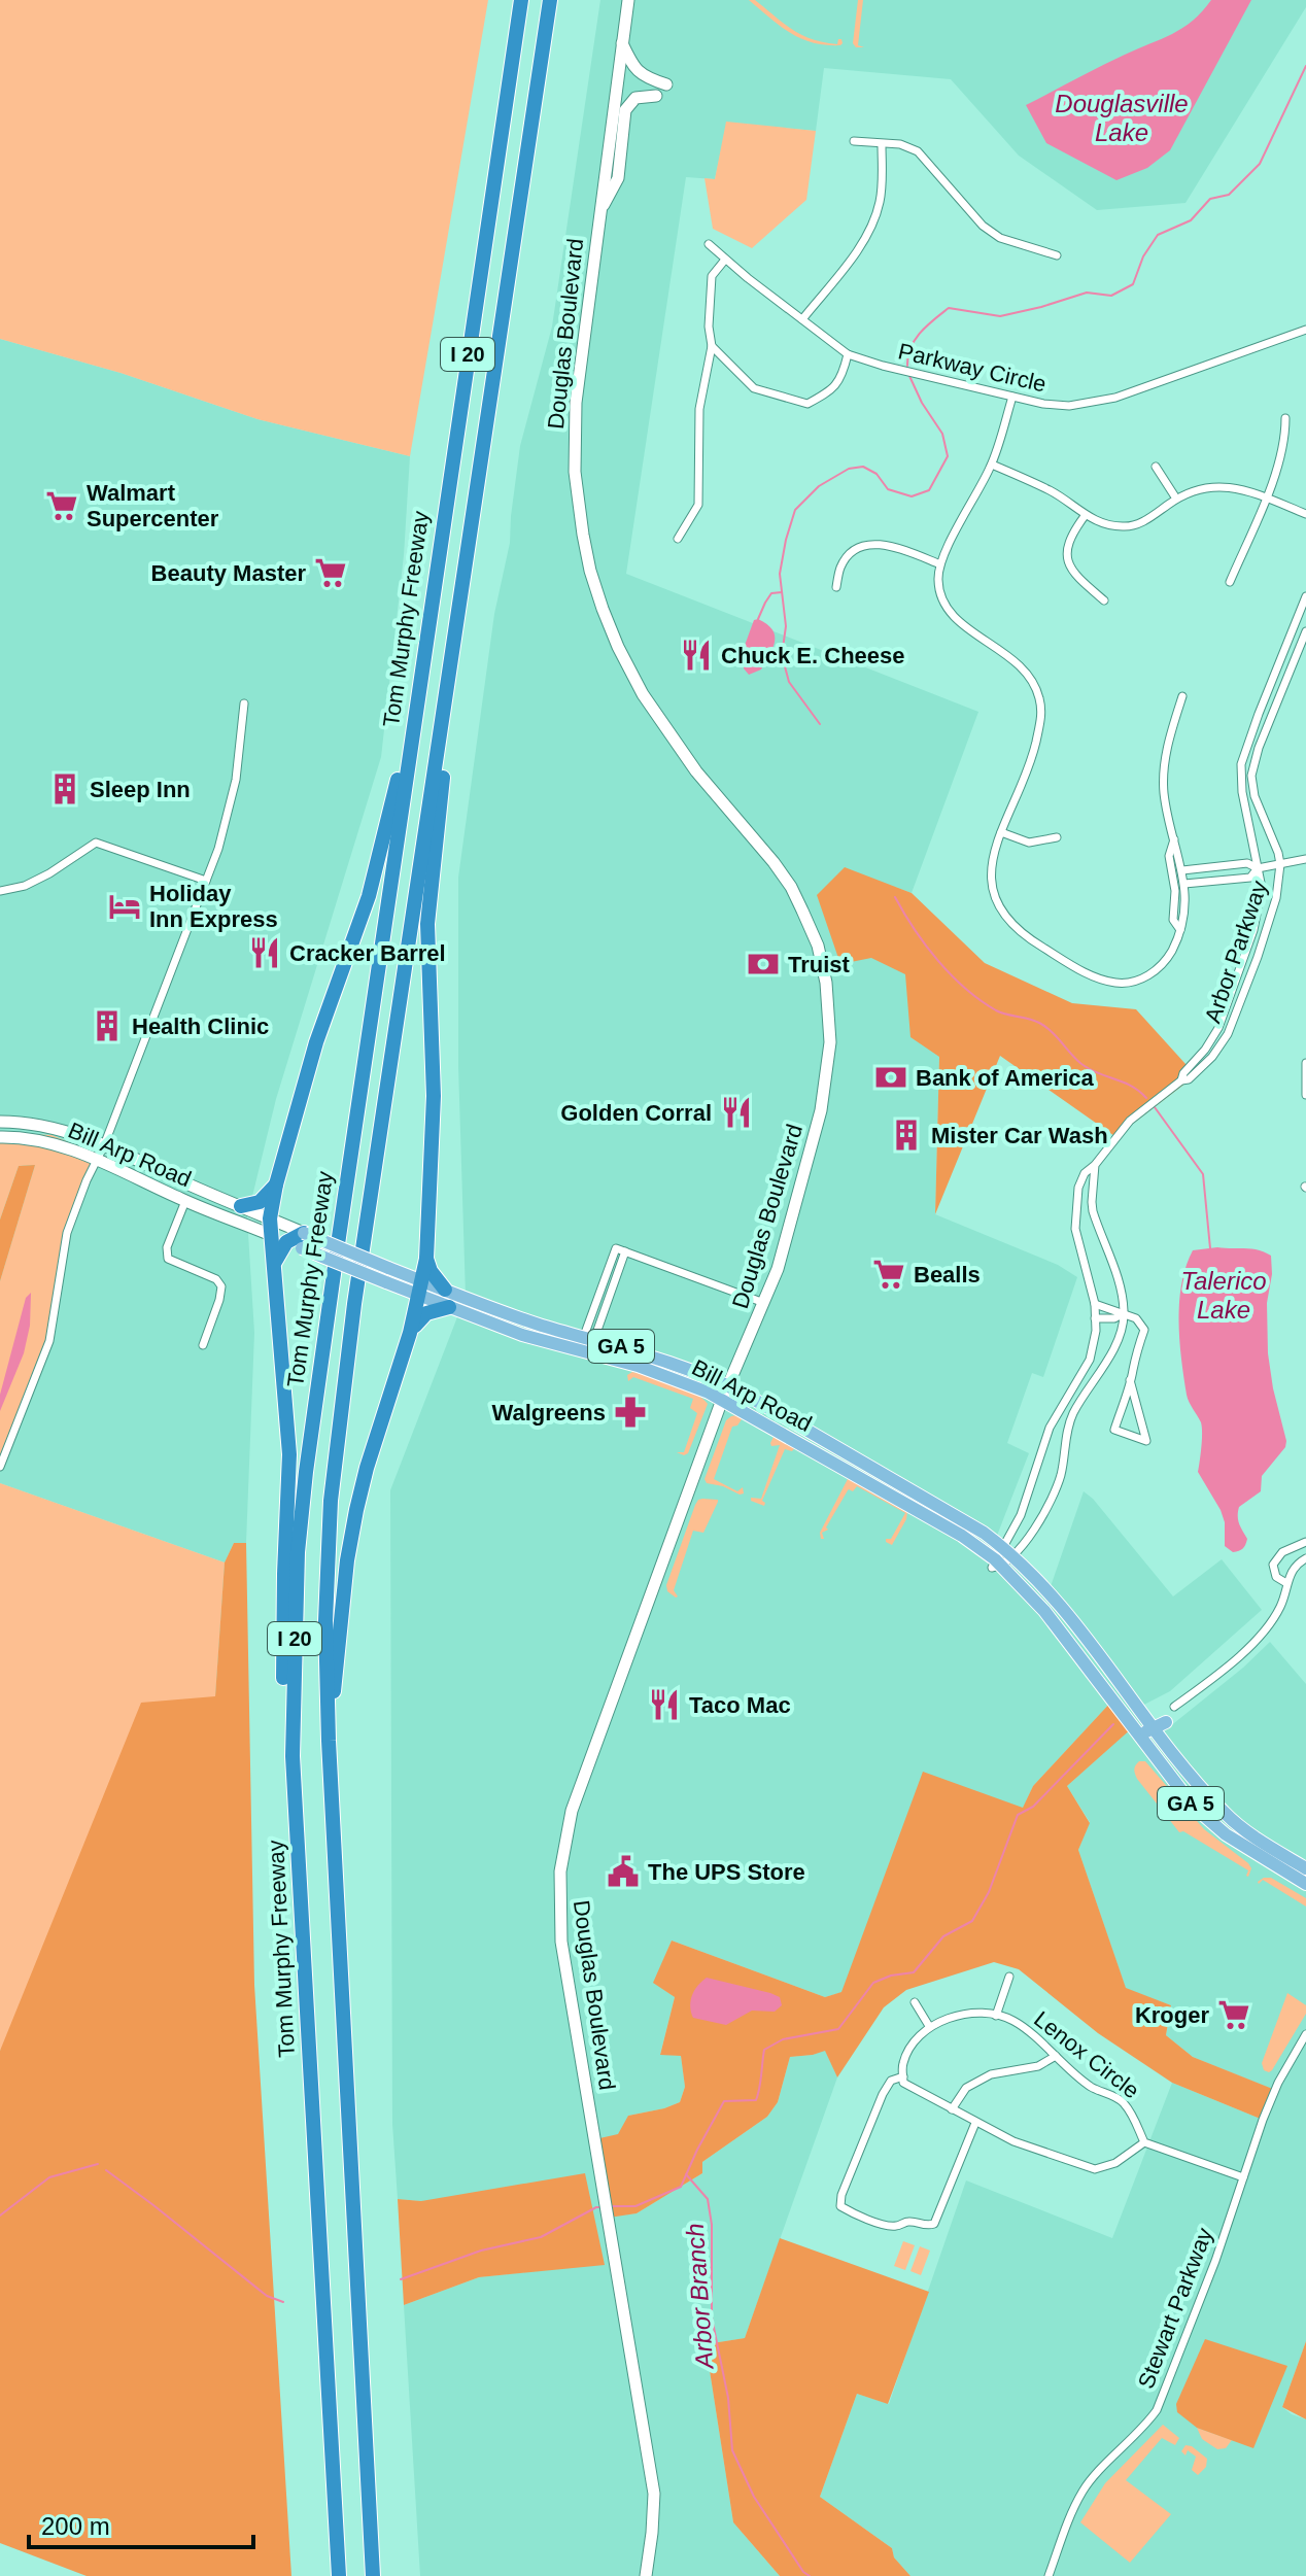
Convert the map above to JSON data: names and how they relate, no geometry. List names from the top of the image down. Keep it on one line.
{"streets":{"highway":["I 20","Tom Murphy Freeway"],"main road":["Douglas Boulevard","Bill Arp Road","GA 5"],"street":["Parkway Circle","Arbor Parkway","Lenox Circle","Stewart Parkway"]},"crossings":[["Douglas Boulevard","Bill Arp Road"],["Arbor Parkway","Bill Arp Road"]],"water":["Douglasville Lake","Talerico Lake","Arbor Branch"],"places":{"supermarket":["Walmart Supercenter","Beauty Master","Bealls","Kroger"],"restaurant":["Chuck E. Cheese","Cracker Barrel","Golden Corral","Taco Mac"],"building":["Sleep Inn","Health Clinic","Mister Car Wash"],"hotel":["Holiday Inn Express"],"bank":["Truist","Bank of America"],"pharmacy":["Walgreens"],"public building":["The UPS Store"]},"scale_bar":"200 m"}
